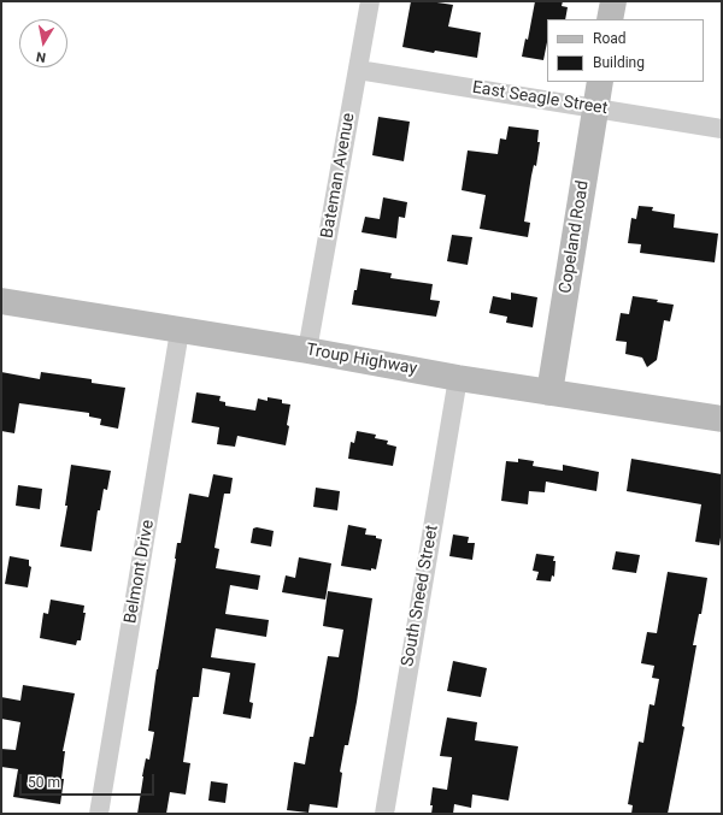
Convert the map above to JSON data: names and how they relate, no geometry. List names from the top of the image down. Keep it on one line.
{"streets":{"main road":["Copeland Road","Troup Highway"],"street":["East Seagle Street","Bateman Avenue","Belmont Drive","South Sneed Street"]},"crossings":[["East Seagle Street","Bateman Avenue"],["East Seagle Street","Copeland Road"],["Bateman Avenue","Troup Highway"],["Copeland Road","Troup Highway"],["Troup Highway","Belmont Drive"],["Troup Highway","South Sneed Street"]],"legend":["Road","Building"],"scale_bar":"50 m","north":"bottom"}
